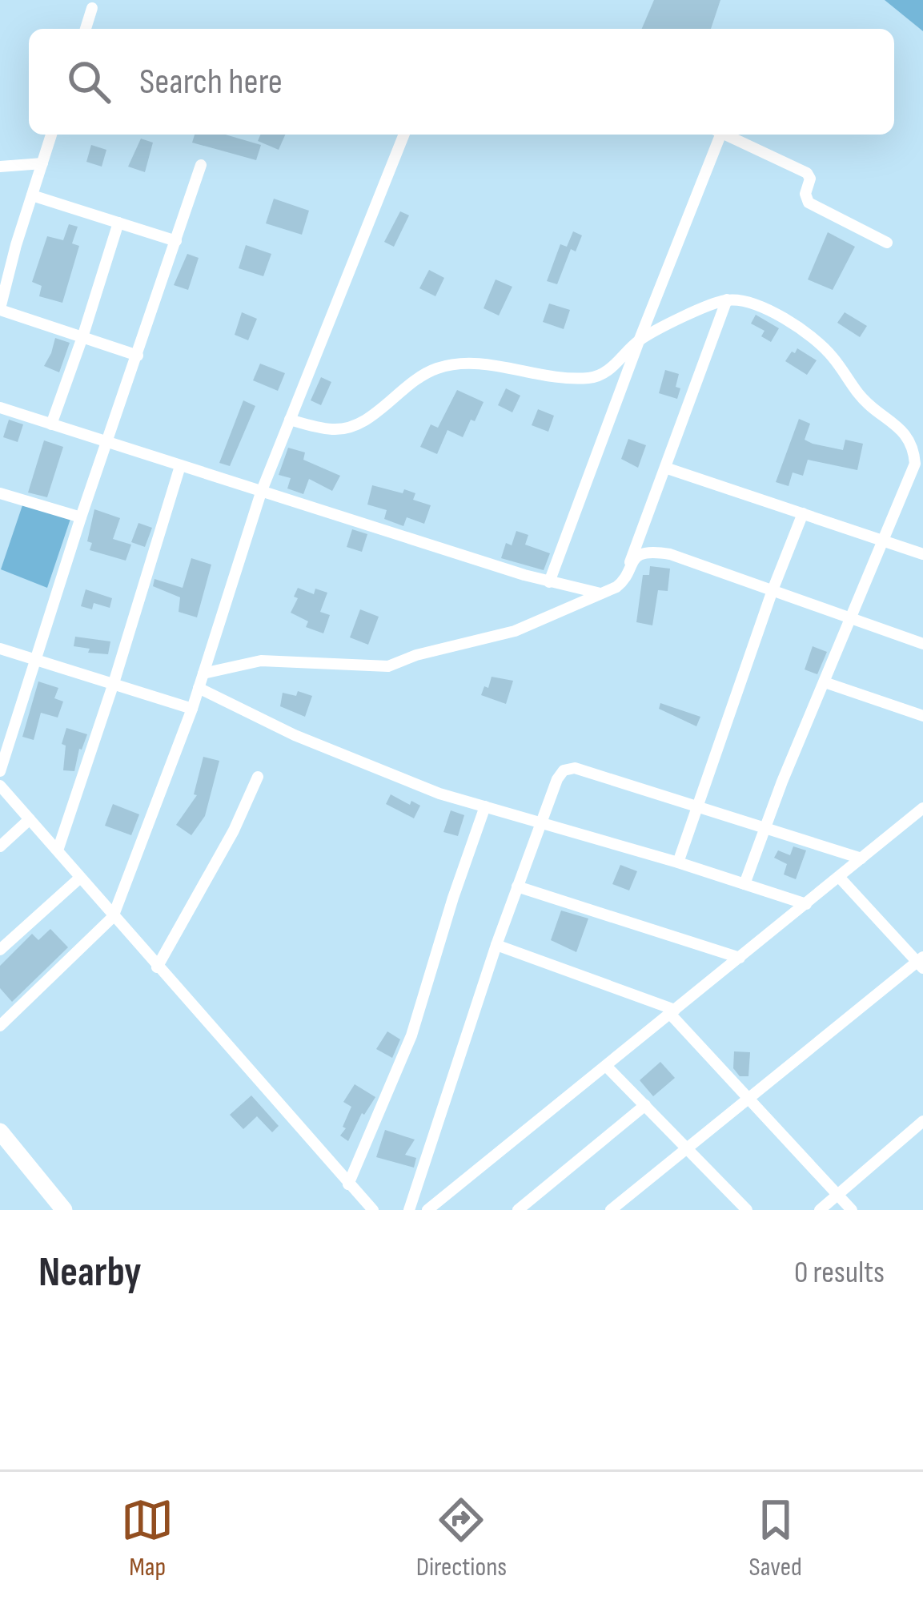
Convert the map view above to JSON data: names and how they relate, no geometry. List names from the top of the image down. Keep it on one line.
{"page":{"search":"Search here","heading":["Nearby","0 results"],"nav":["Map","Directions","Saved"]}}
